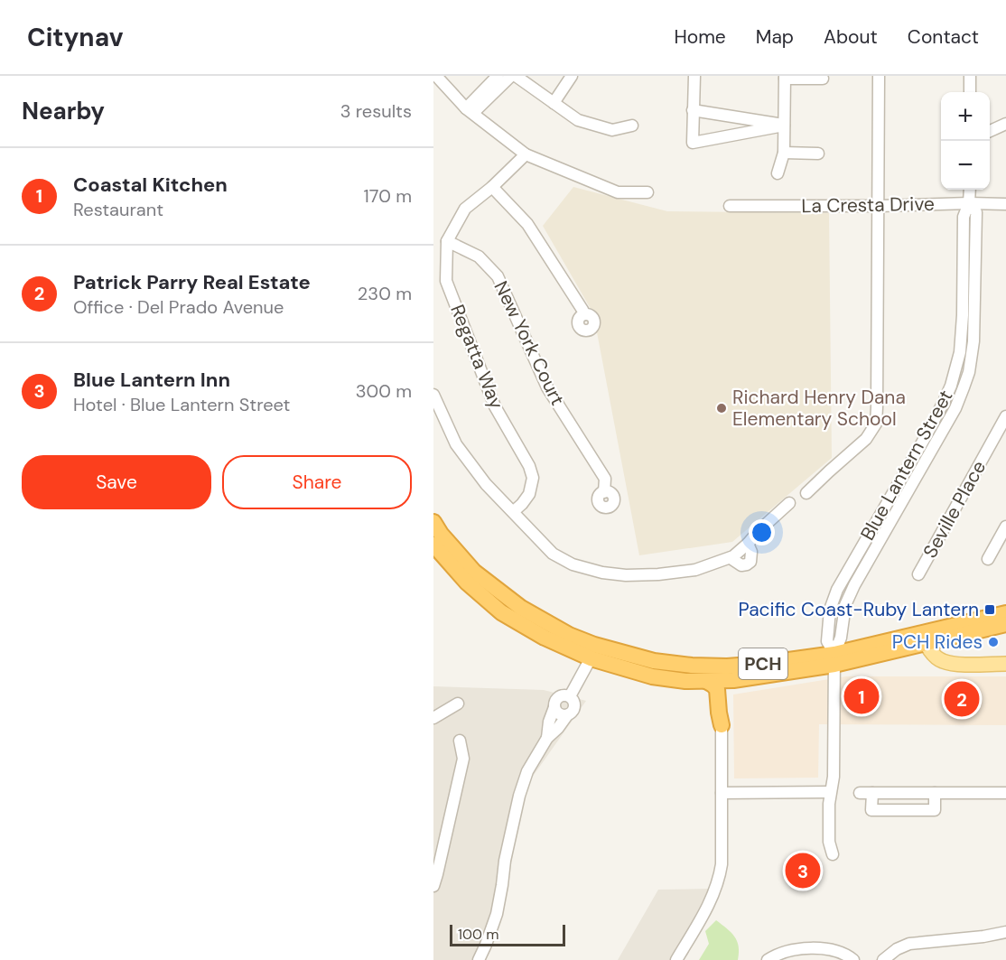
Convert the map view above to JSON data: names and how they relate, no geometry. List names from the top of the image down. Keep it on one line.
{"streets":{"highway":["PCH"],"street":["La Cresta Drive","New York Court","Regatta Way","Blue Lantern Street","Seville Place"]},"crossings":[["La Cresta Drive","Blue Lantern Street"],["New York Court","Regatta Way"],["Blue Lantern Street","PCH"]],"places":{"other":["Richard Henry Dana Elementary School","PCH Rides"],"transit":["Pacific Coast-Ruby Lantern"]},"scale_bar":"100 m","page":{"header":"Citynav","nav":["Home","Map","About","Contact"],"heading":["Nearby","3 results"],"map_buttons":["+","−"],"list":[{"mark":"1","name":"Coastal Kitchen","note":"Restaurant","value":"170 m"},{"mark":"2","name":"Patrick Parry Real Estate","note":"Office · Del Prado Avenue","value":"230 m"},{"mark":"3","name":"Blue Lantern Inn","note":"Hotel · Blue Lantern Street","value":"300 m"}],"buttons":["Save","Share"],"pins":["1","2","3"],"scale":"100 m"}}
